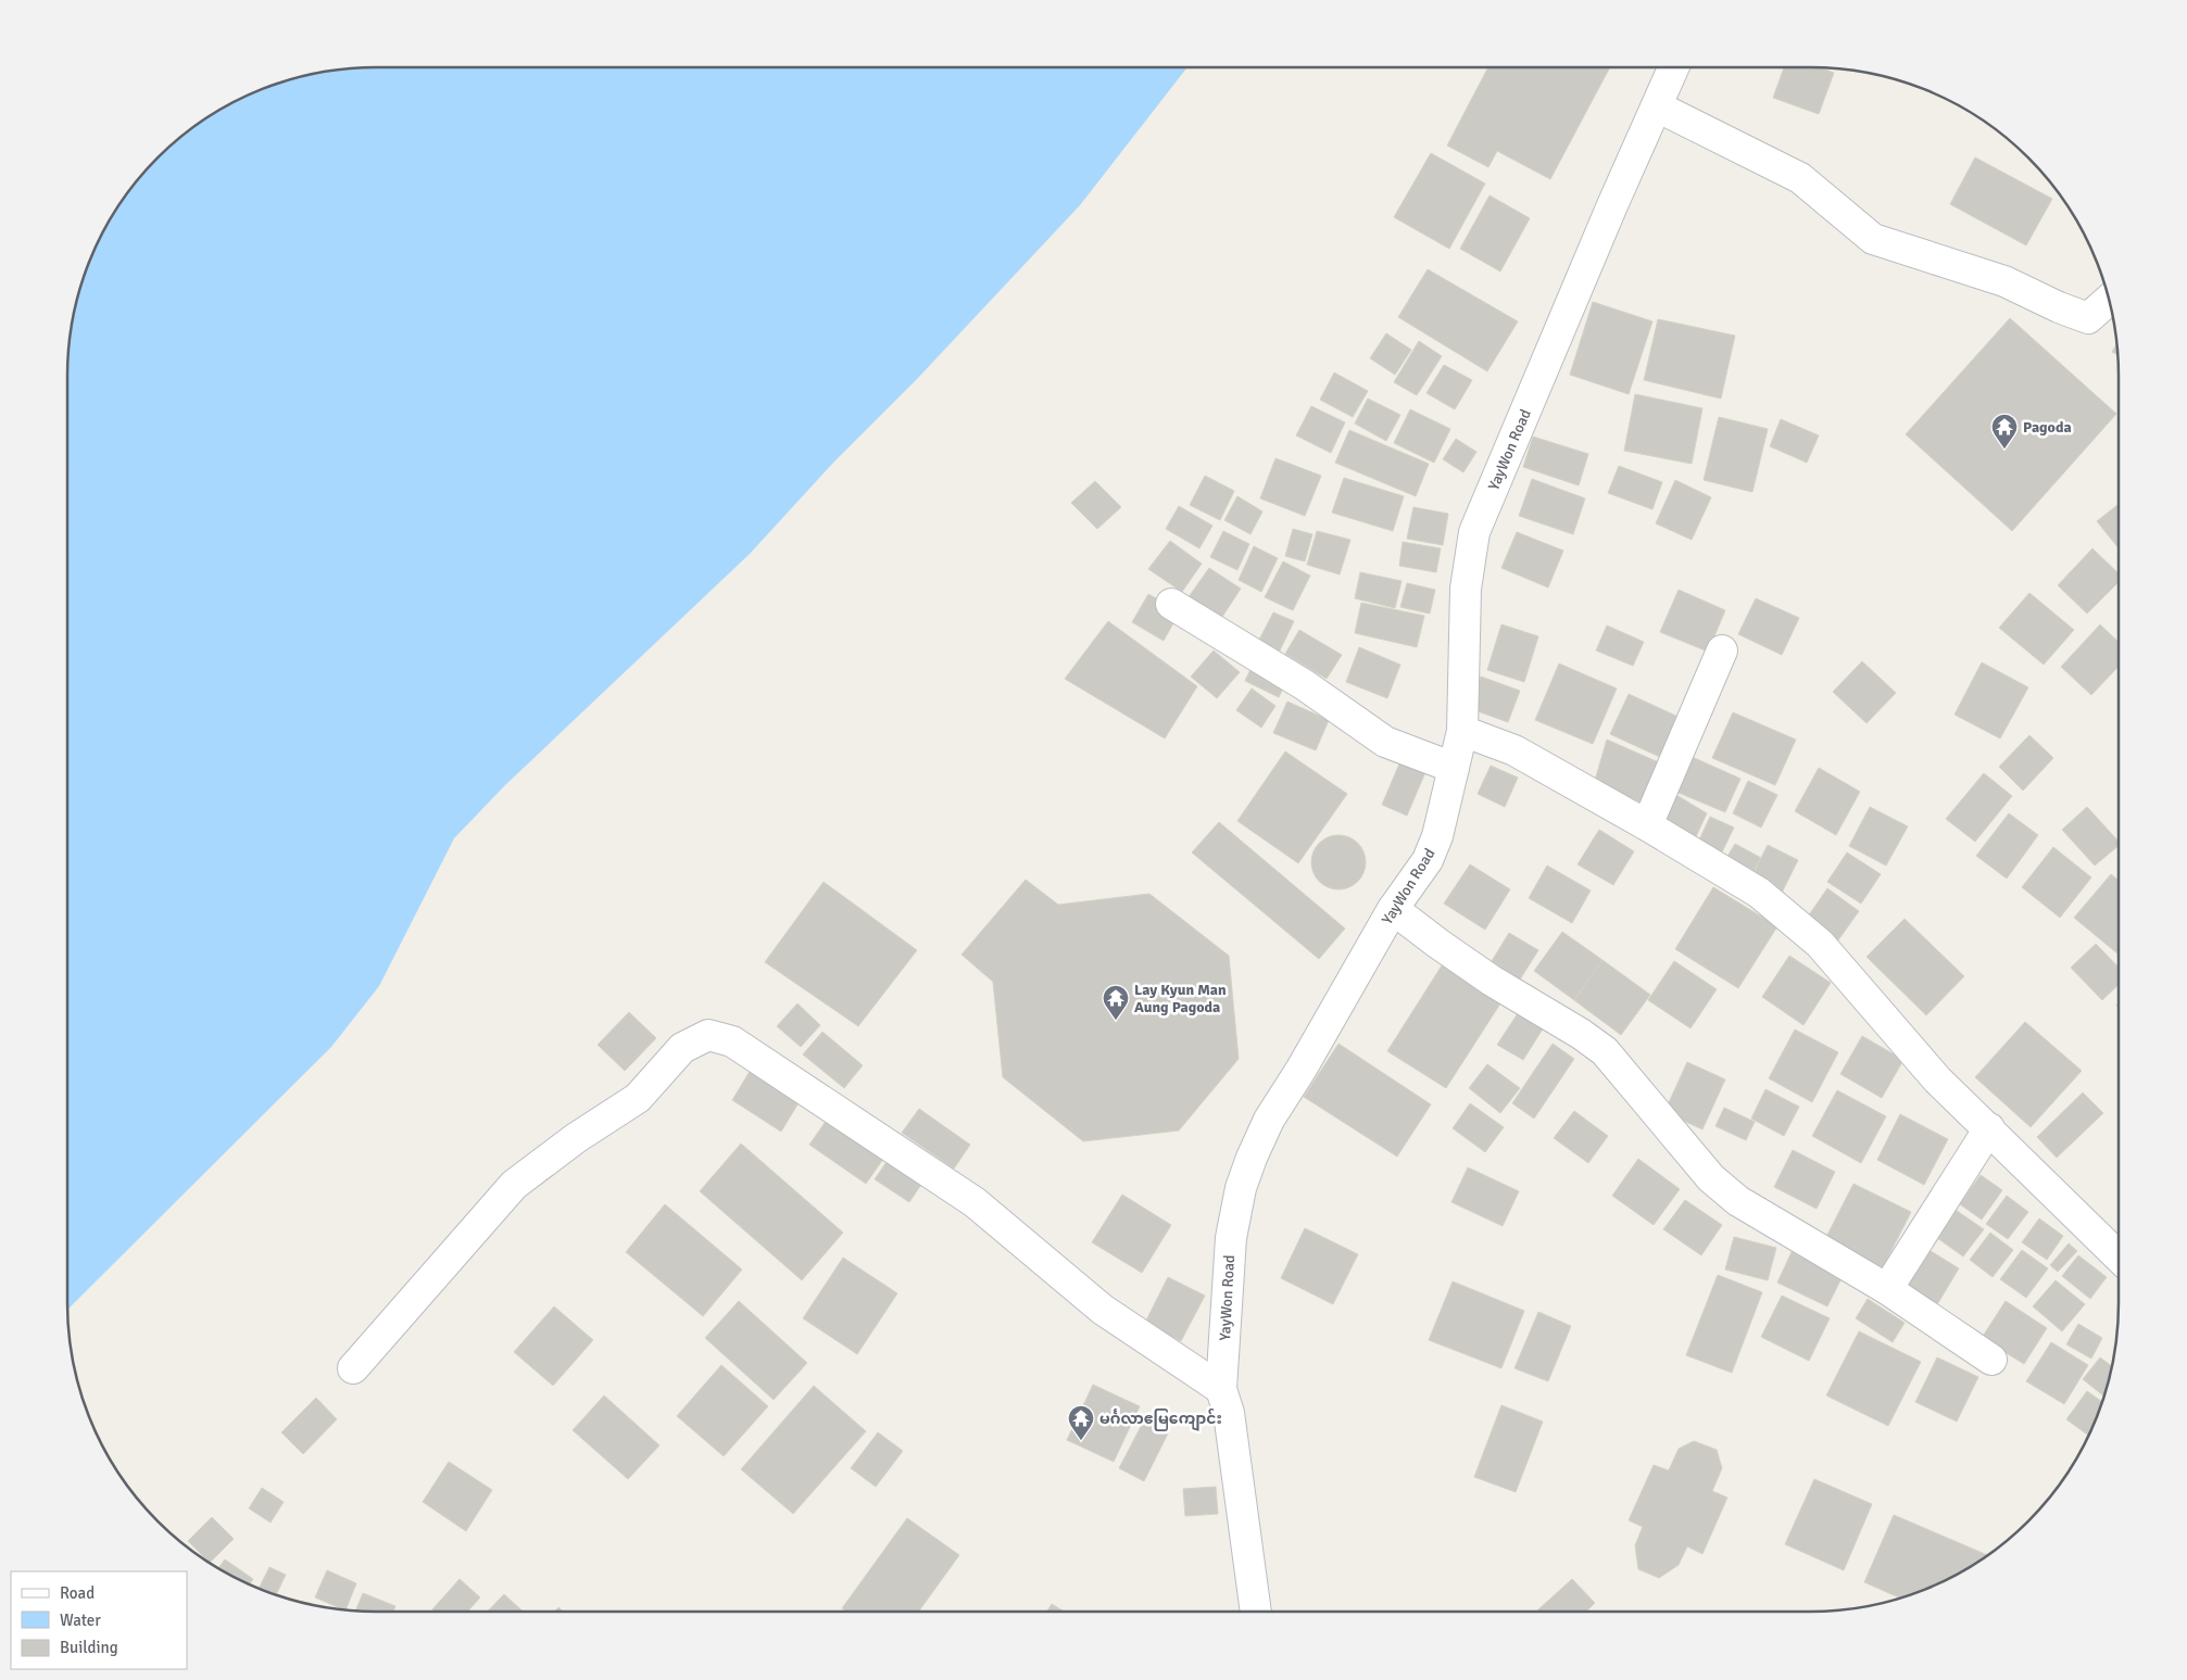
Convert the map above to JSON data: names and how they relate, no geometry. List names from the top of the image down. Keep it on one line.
{"streets":{"street":["YayWon Road"]},"places":{"temple":["Pagoda","Lay Kyun Man Aung Pagoda","မင်္ဂလာဧမြကျောင်း"]},"legend":["Road","Water","Building"]}
